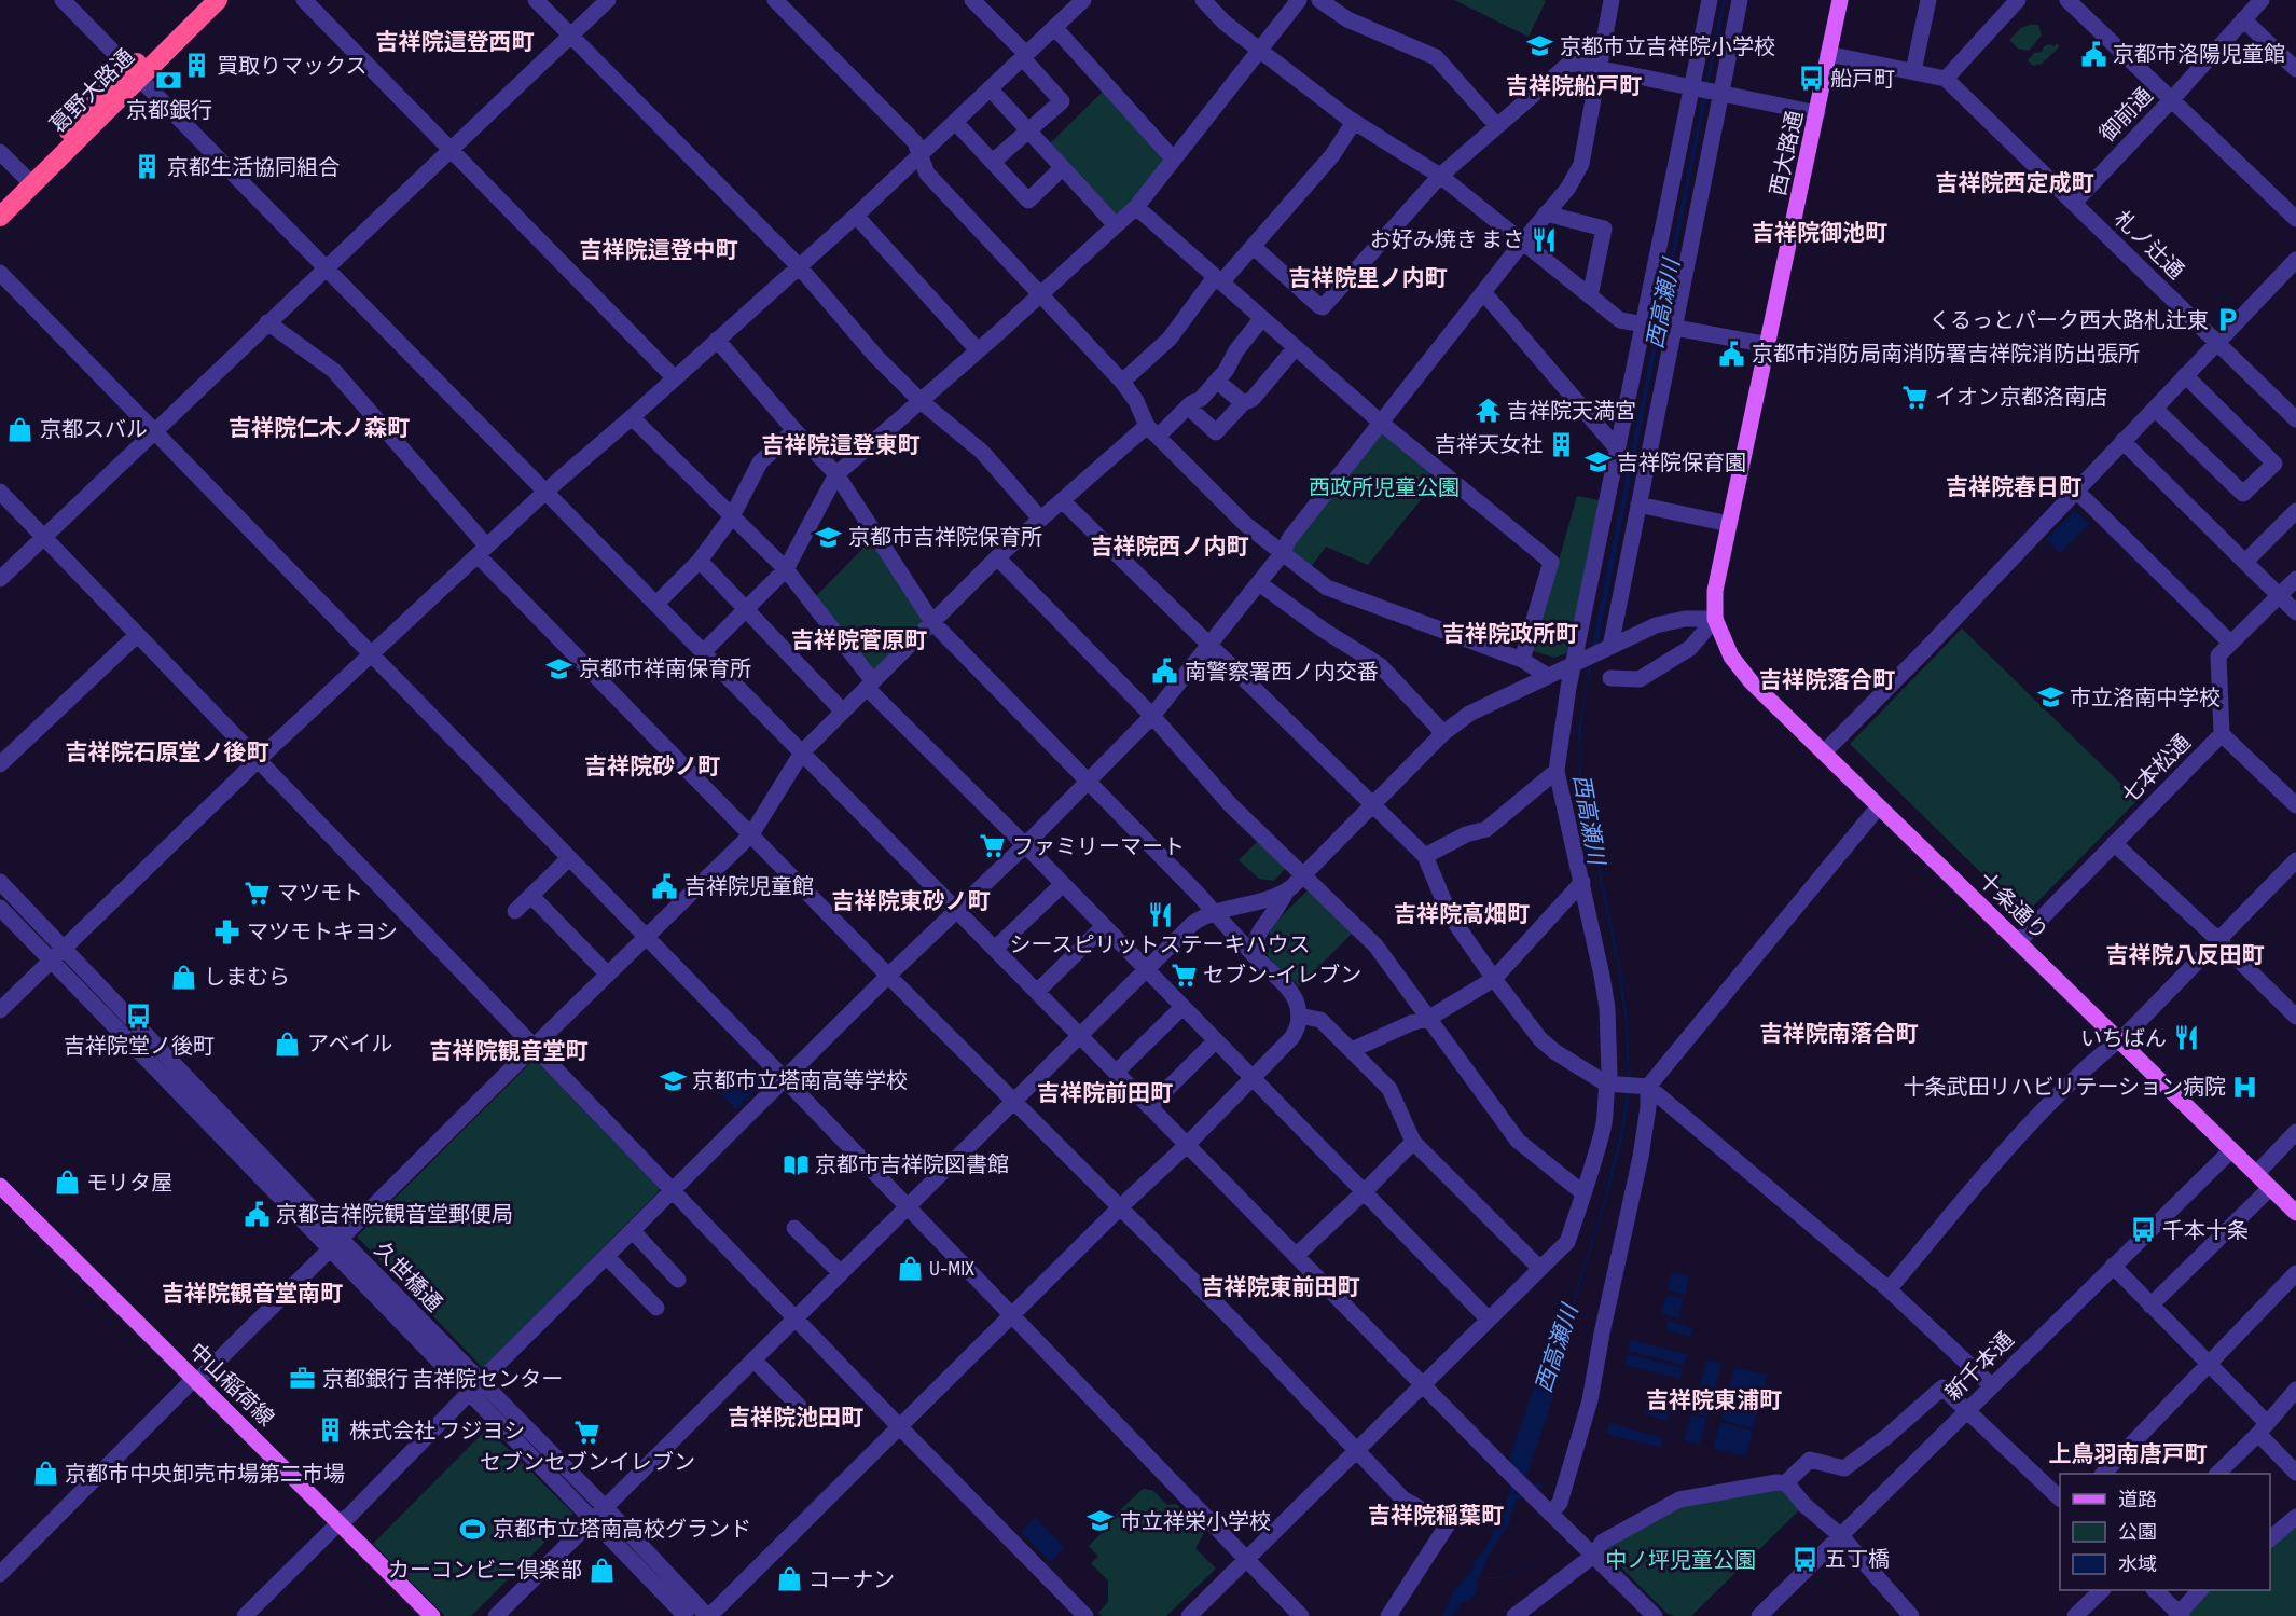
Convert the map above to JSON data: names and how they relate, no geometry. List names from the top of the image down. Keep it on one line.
{"streets":{"highway":["葛野大路通"],"main road":["西大路通","十条通り","中山稲荷線"],"street":["御前通","札ノ辻通","七本松通","久世橋通","新千本通"]},"crossings":[["御前通","札ノ辻通"],["西大路通","十条通り"],["七本松通","十条通り"],["十条通り","新千本通"]],"districts":["吉祥院這登西町","吉祥院船戸町","吉祥院西定成町","吉祥院御池町","吉祥院這登中町","吉祥院里ノ内町","吉祥院仁木ノ森町","吉祥院這登東町","吉祥院春日町","吉祥院西ノ内町","吉祥院政所町","吉祥院菅原町","吉祥院落合町","吉祥院石原堂ノ後町","吉祥院砂ノ町","吉祥院東砂ノ町","吉祥院高畑町","吉祥院八反田町","吉祥院南落合町","吉祥院観音堂町","吉祥院前田町","吉祥院東前田町","吉祥院観音堂南町","吉祥院東浦町","吉祥院池田町","上鳥羽南唐戸町","吉祥院稲葉町"],"water":["西高瀬川"],"parks":["西政所児童公園","中ノ坪児童公園"],"places":{"school or university":["京都市立吉祥院小学校","吉祥院保育園","京都市吉祥院保育所","京都市祥南保育所","市立洛南中学校","京都市立塔南高等学校","市立祥栄小学校"],"public building":["京都市洛陽児童館","京都市消防局南消防署吉祥院消防出張所","南警察署西ノ内交番","吉祥院児童館","京都吉祥院観音堂郵便局"],"building":["買取りマックス","京都生活協同組合","吉祥天女社","株式会社 フジヨシ"],"bus stop":["船戸町","吉祥院堂ノ後町","千本十条","五丁橋"],"bank":["京都銀行"],"restaurant":["お好み焼き まさ","シースピリットステーキハウス","いちばん"],"parking":["くるっとパーク西大路札辻東"],"supermarket":["イオン京都洛南店","ファミリーマート","マツモト","セブン-イレブン","セブンセブンイレブン"],"temple":["吉祥院天満宮"],"shop":["京都スバル","しまむら","アベイル","モリタ屋","U-MIX","京都市中央卸売市場第二市場","カーコンビニ倶楽部","コーナン"],"pharmacy":["マツモトキヨシ"],"hospital":["十条武田リハビリテーション病院"],"library":["京都市吉祥院図書館"],"office":["京都銀行 吉祥院センター"],"sports":["京都市立塔南高校グランド"]},"legend":["道路","公園","水域"]}
